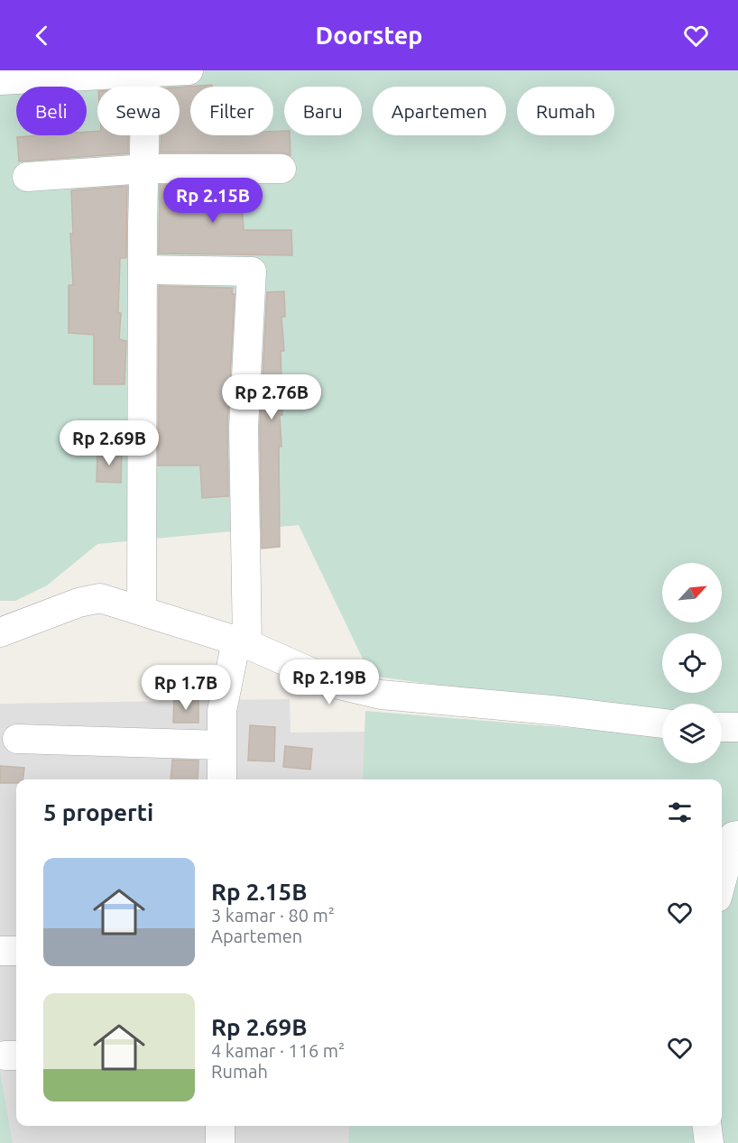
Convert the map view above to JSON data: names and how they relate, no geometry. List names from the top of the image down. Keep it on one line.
{"north":"top right","page":{"header":"Doorstep","chip":["Beli","Sewa","Filter","Baru","Apartemen","Rumah"],"price":["Rp 2.15B","Rp 2.76B","Rp 2.69B","Rp 2.19B","Rp 1.7B"],"heading":"5 properti","list":[{"name":"Rp 2.15B","note":"3 kamar · 80 m² · Apartemen"},{"name":"Rp 2.69B","note":"4 kamar · 116 m² · Rumah"}]}}
